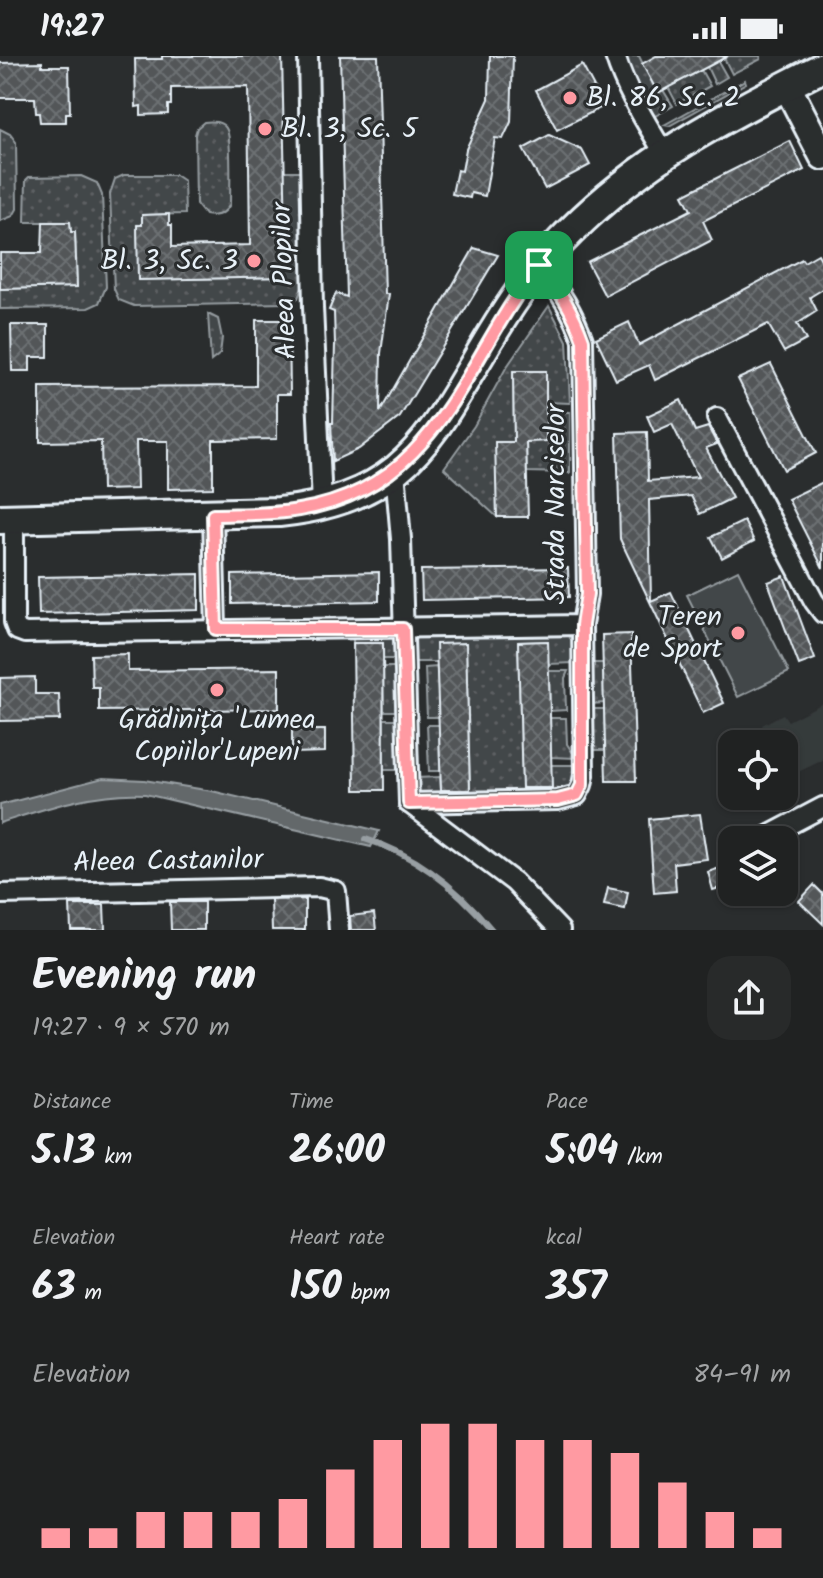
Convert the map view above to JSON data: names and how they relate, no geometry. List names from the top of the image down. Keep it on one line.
{"streets":{"street":["Aleea Plopilor","Strada Narciselor","Aleea Castanilor"]},"places":["Bl. 86, Sc. 2","Bl. 3, Sc. 5","Bl. 3, Sc. 3","Teren de Sport","Grădinița 'Lumea Copiilor'Lupeni"],"page":{"status":"19:27","heading":["Evening run","19:27 · 9 × 570 m"],"stats":[["Distance","5.13 km"],["Time","26:00"],["Pace","5:04 /km"],["Elevation","63 m"],["Heart rate","150 bpm"],["kcal","357"]],"chart":["Elevation","84–91 m"]}}
